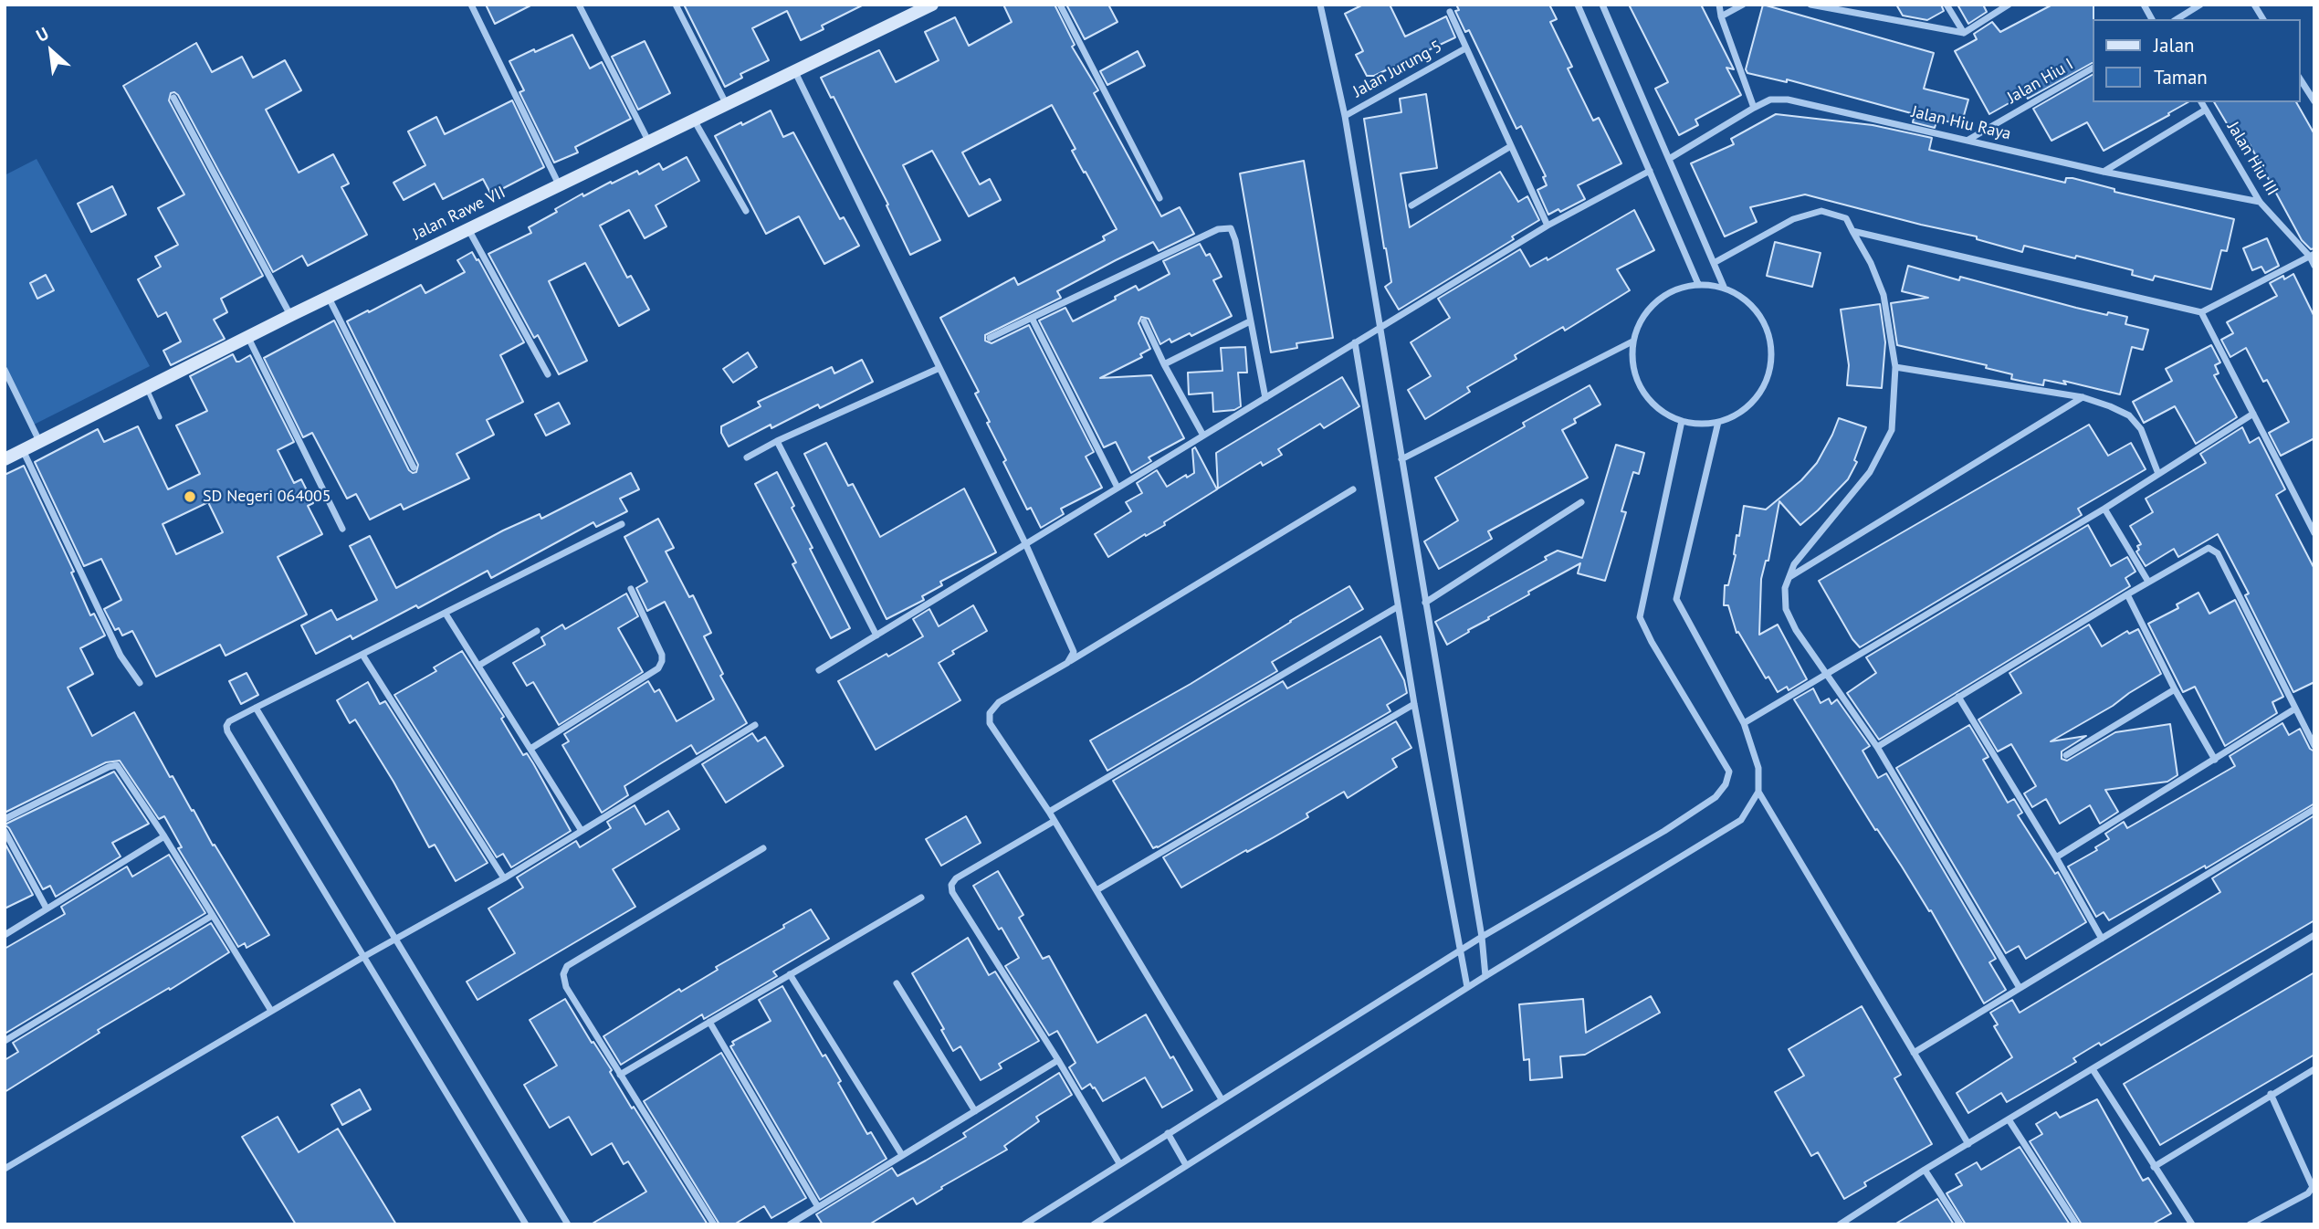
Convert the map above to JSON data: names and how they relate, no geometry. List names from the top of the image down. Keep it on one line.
{"streets":{"main road":["Jalan Rawe VII"],"street":["Jalan Jurung 5","Jalan Hiu I","Jalan Hiu Raya","Jalan Hiu III"]},"crossings":[["Jalan Hiu I","Jalan Hiu Raya"],["Jalan Hiu Raya","Jalan Hiu III"]],"places":["SD Negeri 064005"],"legend":["Jalan","Taman"],"north":"top left"}
